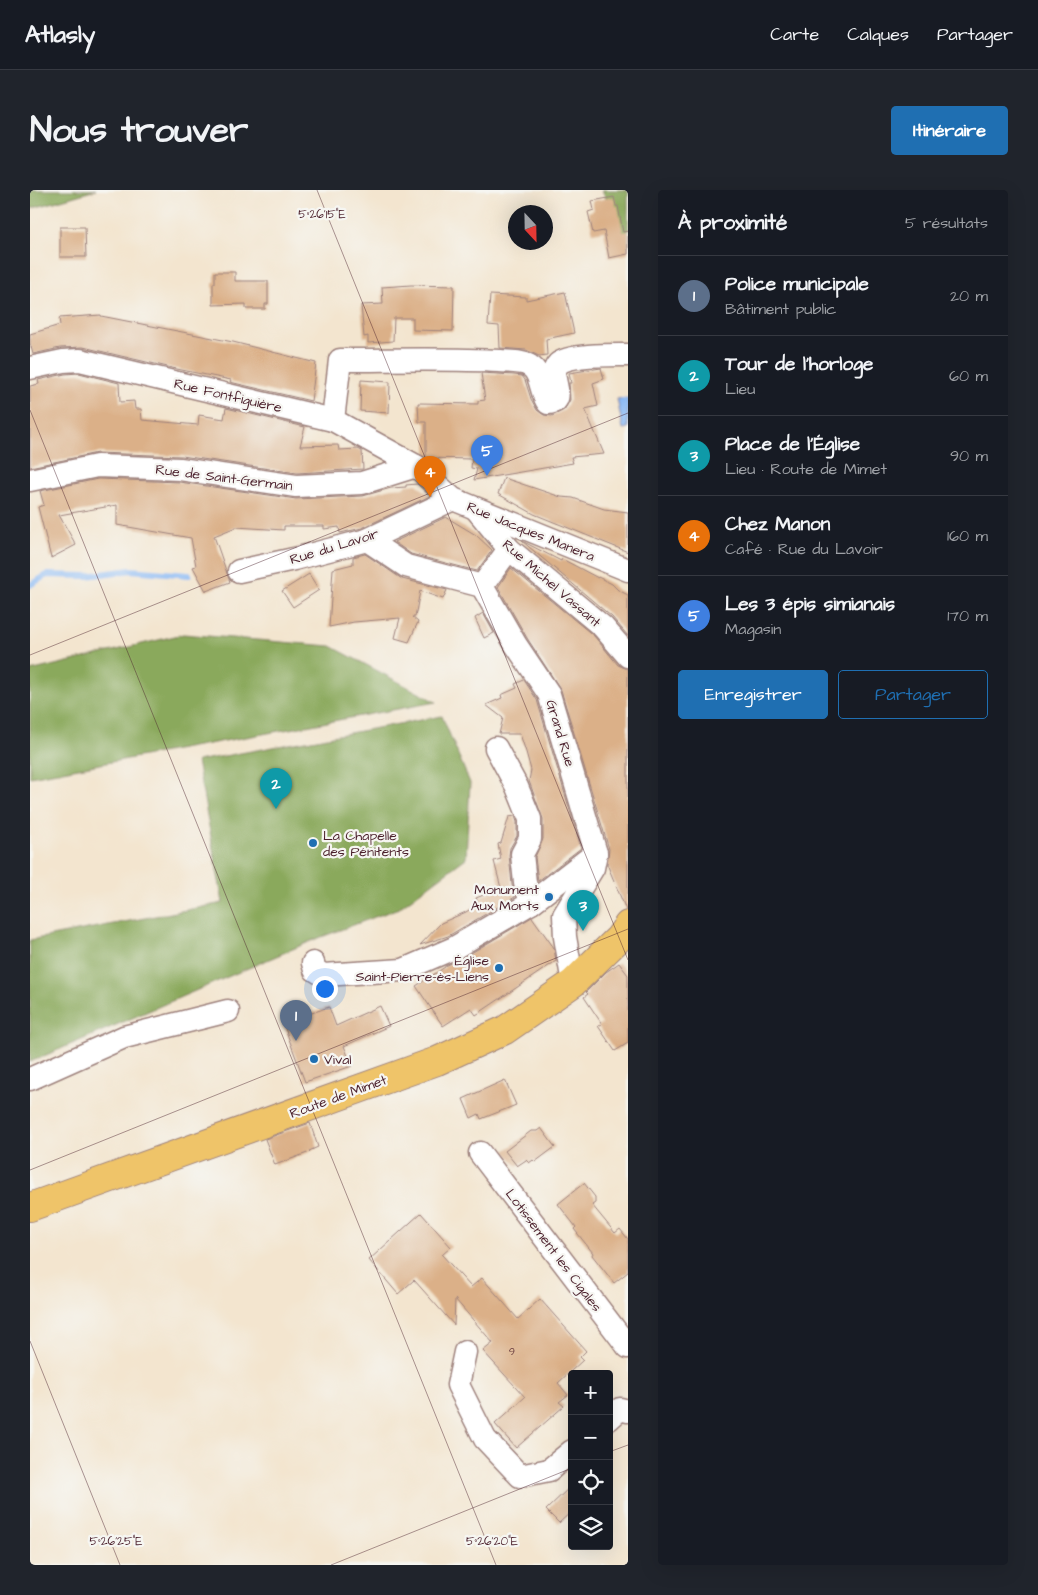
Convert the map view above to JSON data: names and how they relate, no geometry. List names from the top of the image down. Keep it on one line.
{"streets":{"main road":["Route de Mimet"],"street":["Rue Fontfiguière","Rue de Saint-Germain","Rue Jacques Manera","Rue du Lavoir","Rue Michel Vassant","Grand Rue","Lotissement les Cigales"]},"crossings":[["Rue Fontfiguière","Rue de Saint-Germain"],["Rue Fontfiguière","Rue Jacques Manera"],["Rue de Saint-Germain","Rue Jacques Manera"],["Rue Jacques Manera","Rue du Lavoir"],["Rue Jacques Manera","Rue Michel Vassant"]],"places":["La Chapelle des Pénitents","Monument Aux Morts","Église Saint-Pierre-ès-Liens","Vival"],"house_numbers":["9"],"north":"bottom","page":{"header":"Atlasly","nav":["Carte","Calques","Partager"],"title":"Nous trouver","buttons":["Itinéraire",["Enregistrer","Partager"]],"heading":["À proximité","5 résultats"],"list":[{"mark":"1","name":"Police municipale","note":"Bâtiment public","value":"20 m"},{"mark":"2","name":"Tour de l'horloge","note":"Lieu","value":"60 m"},{"mark":"3","name":"Place de l'Église","note":"Lieu · Route de Mimet","value":"90 m"},{"mark":"4","name":"Chez Manon","note":"Café · Rue du Lavoir","value":"160 m"},{"mark":"5","name":"Les 3 épis simianais","note":"Magasin","value":"170 m"}],"pins":["5","4","2","3","1"],"map_buttons":["+","−"]},"coordinates":["5°26'15\"E","5°26'25\"E","5°26'20\"E"]}
